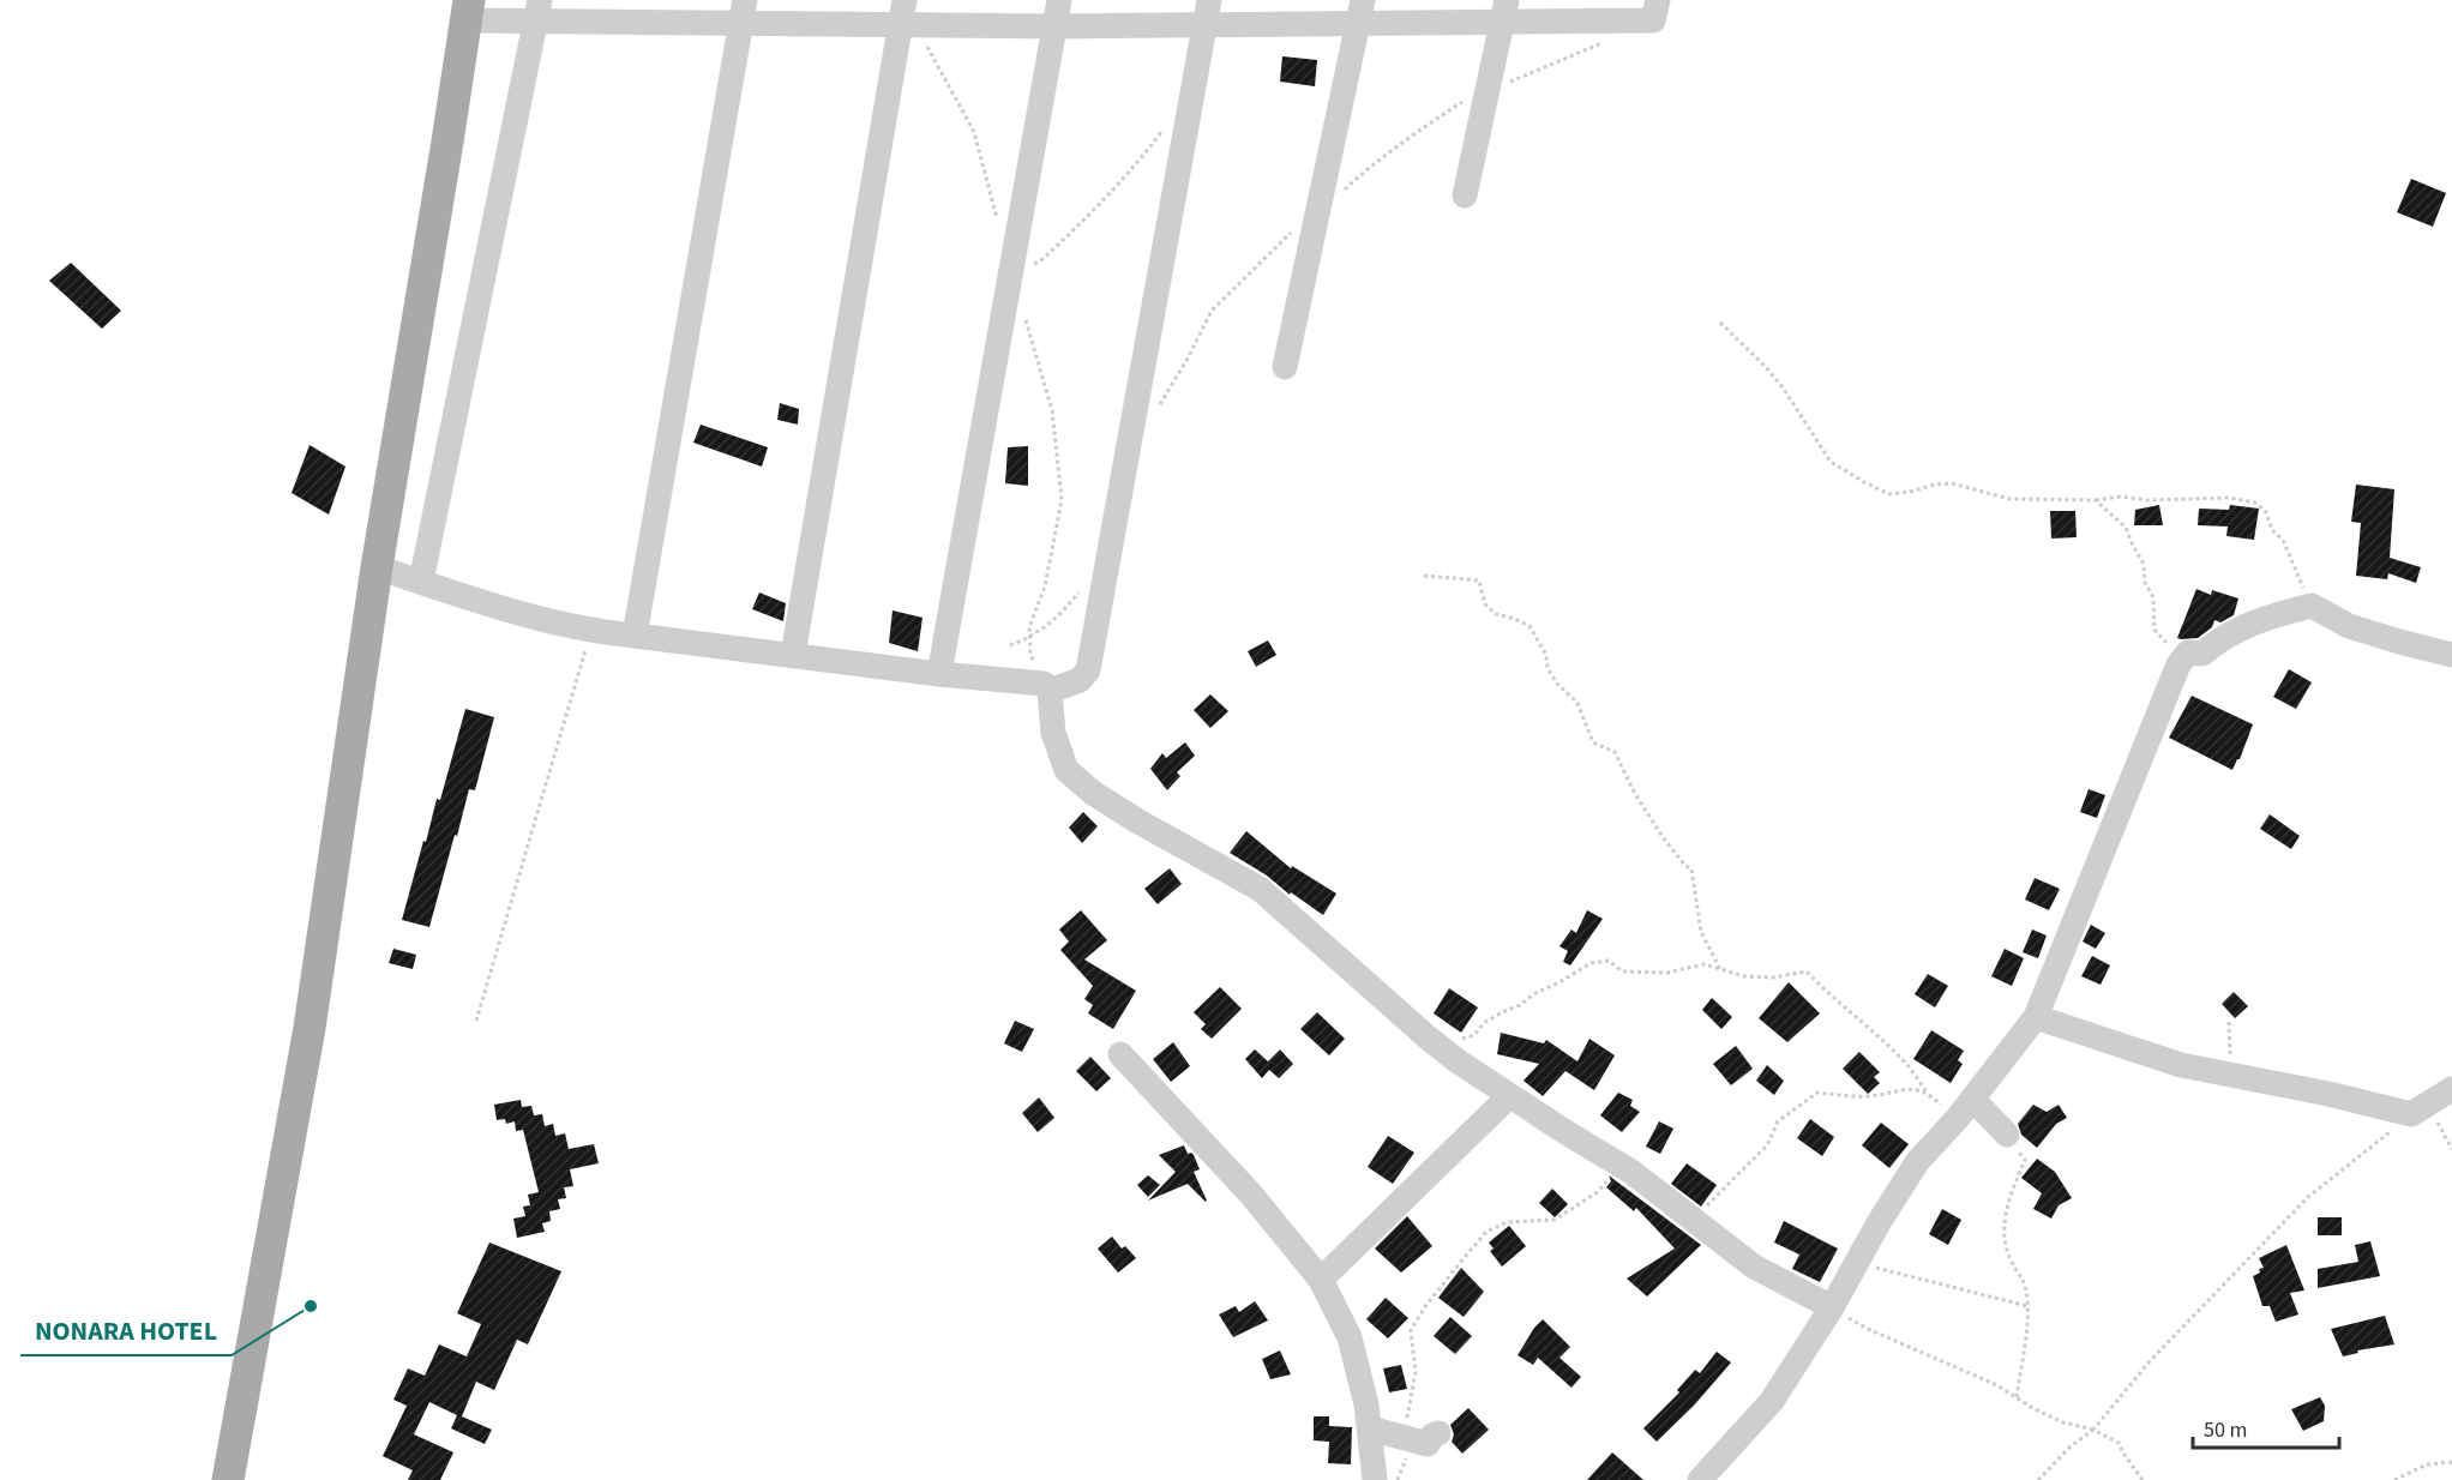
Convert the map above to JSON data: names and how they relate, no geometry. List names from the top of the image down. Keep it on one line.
{"places":["NONARA HOTEL"],"scale_bar":"50 m"}
